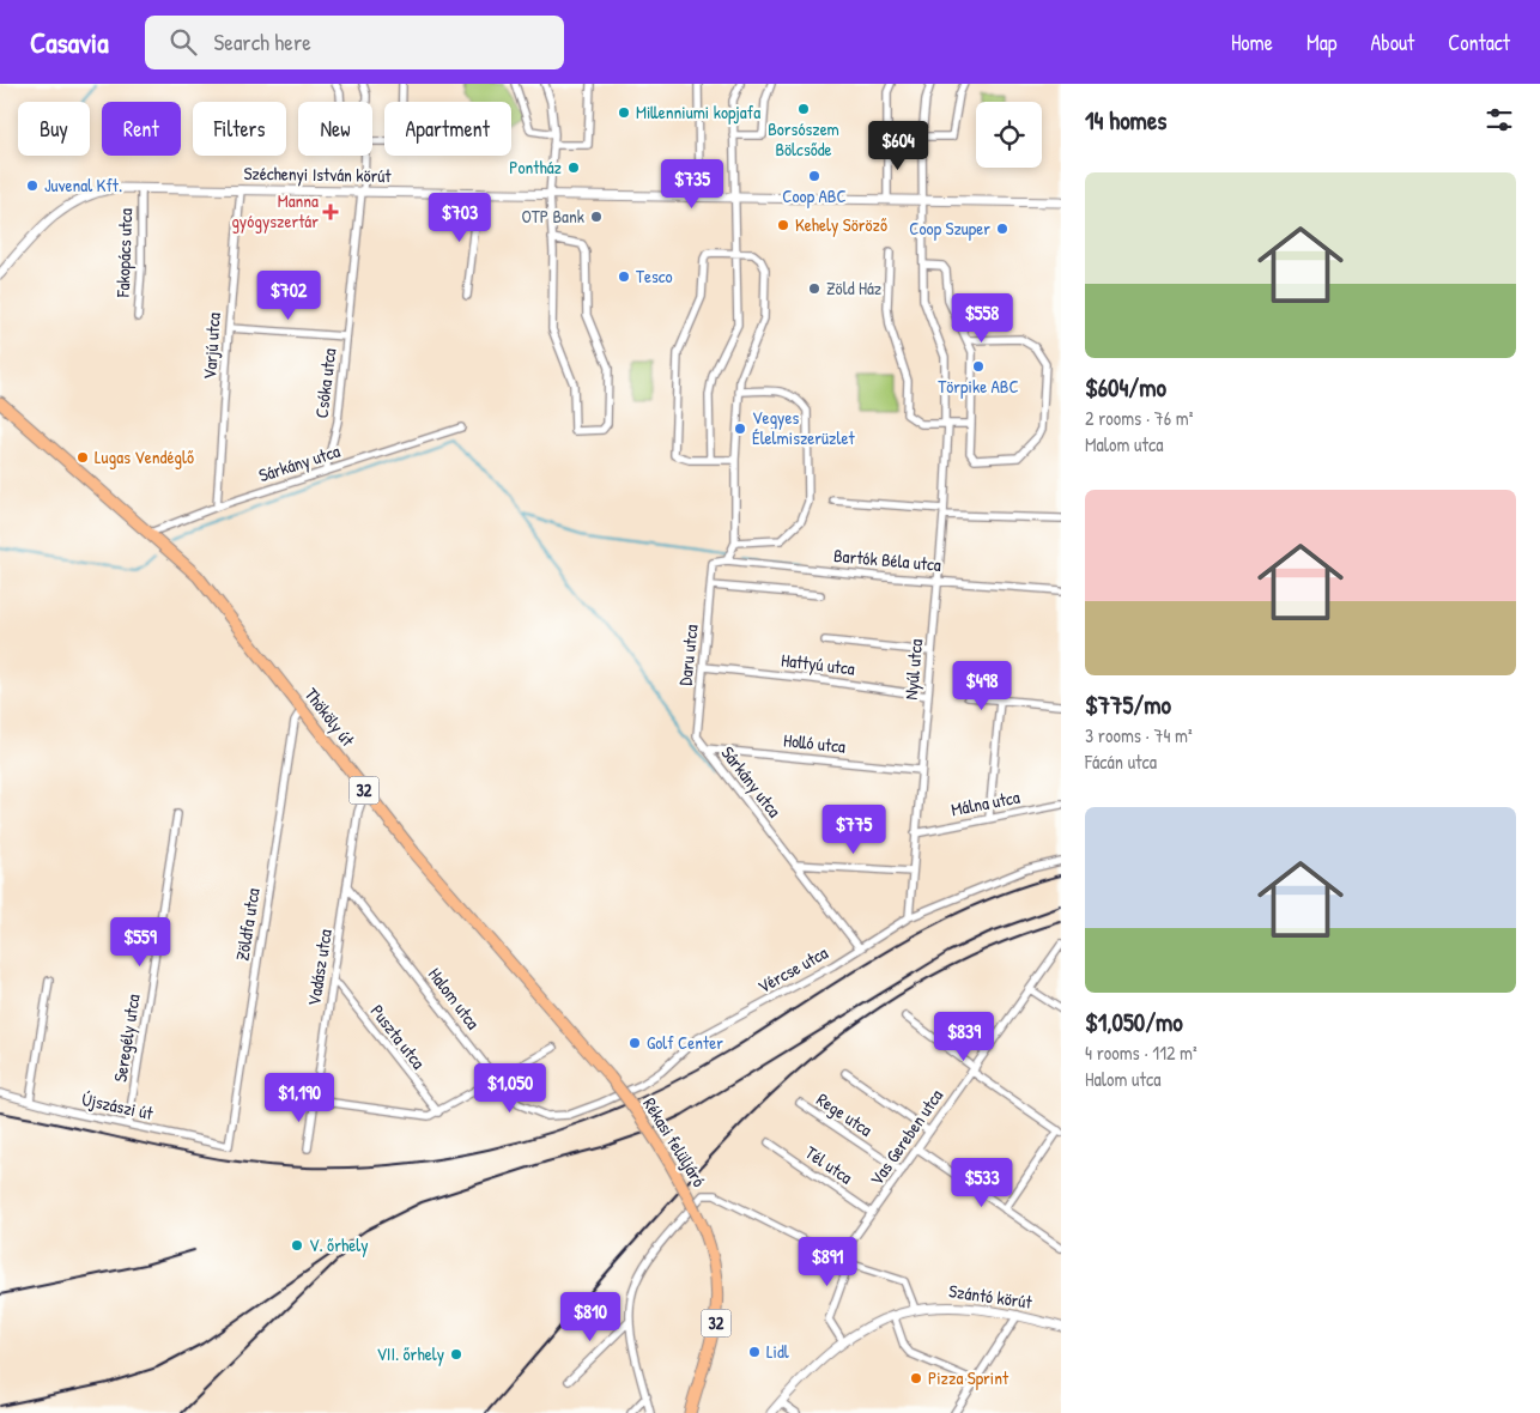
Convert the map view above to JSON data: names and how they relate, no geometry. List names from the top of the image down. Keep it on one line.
{"streets":{"main road":["Thököly út","32","Rékasi felüljáró"],"street":["Széchenyi István körút","Fakopács utca","Varjú utca","Csóka utca","Sárkány utca","Bartók Béla utca","Daru utca","Hattyú utca","Nyúl utca","Holló utca","Málna utca","Zöldfa utca","Vadász utca","Vércse utca","Halom utca","Puszta utca","Seregély utca","Újszászi út","Rege utca","Vas Gereben utca","Tél utca","Szántó körút"]},"crossings":[["Széchenyi István körút","Fakopács utca"],["Széchenyi István körút","Varjú utca"],["Széchenyi István körút","Csóka utca"],["Széchenyi István körút","Nyúl utca"],["Varjú utca","Sárkány utca"],["Csóka utca","Sárkány utca"],["Sárkány utca","Daru utca"],["Sárkány utca","Thököly út"],["Sárkány utca","Holló utca"],["Sárkány utca","Vércse utca"],["Bartók Béla utca","Daru utca"],["Bartók Béla utca","Nyúl utca"],["Daru utca","Hattyú utca"],["Daru utca","Holló utca"],["Hattyú utca","Nyúl utca"],["Nyúl utca","Holló utca"],["Nyúl utca","Málna utca"],["Nyúl utca","Vércse utca"],["Thököly út","Zöldfa utca"],["Thököly út","Vadász utca"],["Thököly út","Rékasi felüljáró"],["Zöldfa utca","Újszászi út"],["Vadász utca","Halom utca"],["Vadász utca","Puszta utca"],["Vércse utca","Halom utca"],["Seregély utca","Újszászi út"],["Rege utca","Vas Gereben utca"],["Vas Gereben utca","Tél utca"]],"places":{"other":["Borsószem Bölcsőde","Millenniumi kopjafa","Pontház","Coop ABC","Juvenal Kft.","OTP Bank","Kehely Söröző","Coop Szuper","Tesco","Zöld Ház","Törpike ABC","Vegyes Élelmiszerüzlet","Lugas Vendéglő","Golf Center","V. őrhely","Lidl","VII. őrhely","Pizza Sprint"],"health":["Manna gyógyszertár"]},"page":{"header":"Casavia","search":"Search here","nav":["Home","Map","About","Contact"],"heading":"14 homes","chip":["Buy","Rent","Filters","New","Apartment"],"price":["$604","$735","$703","$702","$558","$498","$775","$559","$839","$1,050","$1,190","$533","$891","$810"],"list":[{"name":"$604/mo","note":"2 rooms · 76 m² · Malom utca"},{"name":"$775/mo","note":"3 rooms · 74 m² · Fácán utca"},{"name":"$1,050/mo","note":"4 rooms · 112 m² · Halom utca"}]}}
